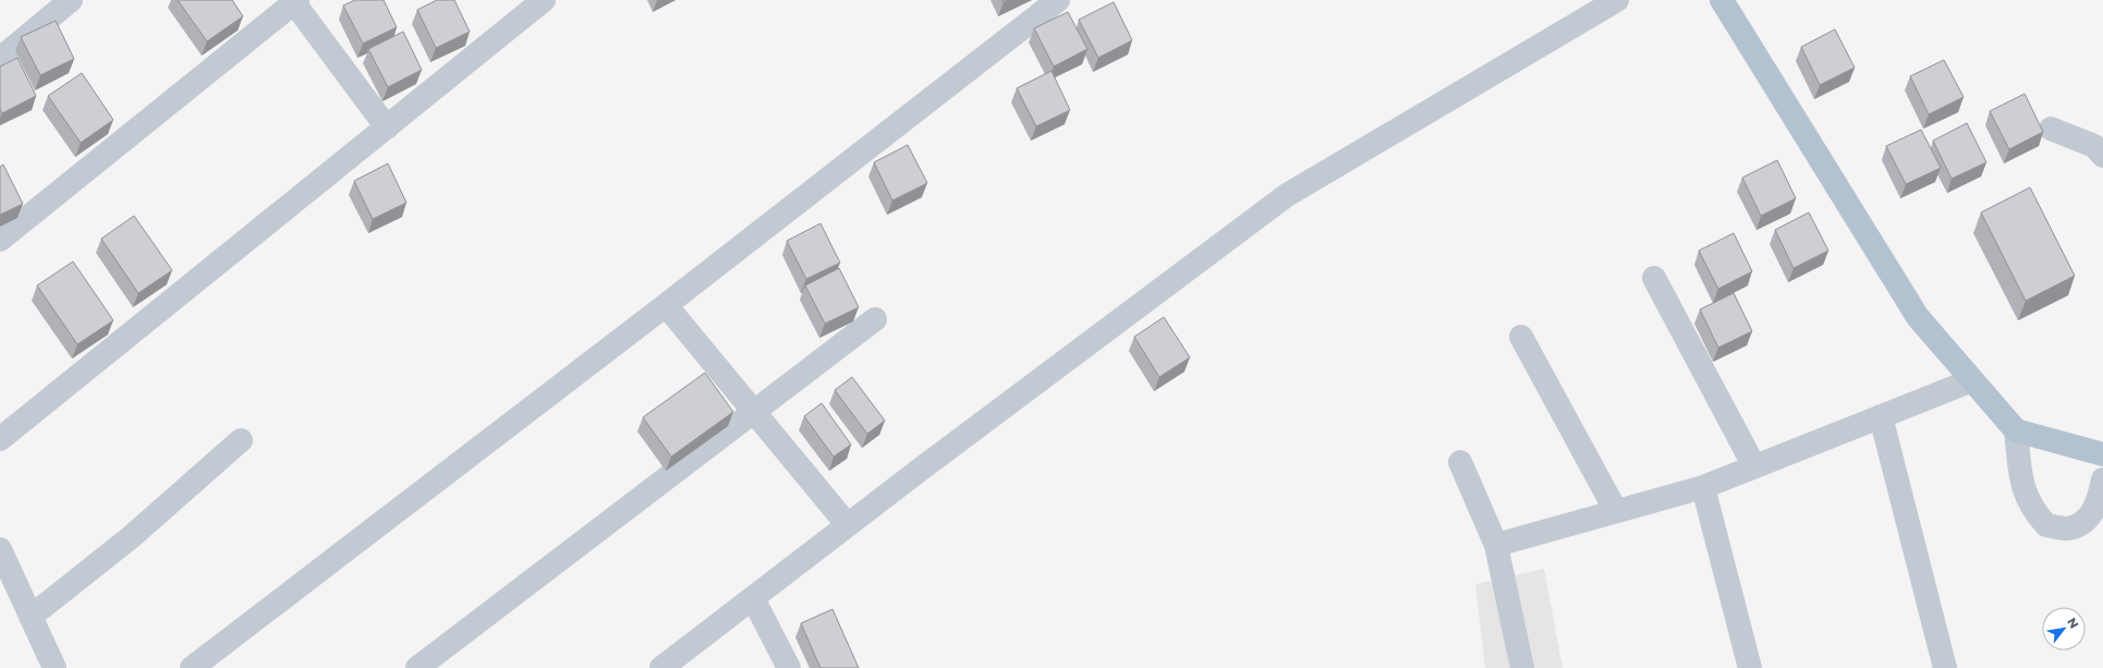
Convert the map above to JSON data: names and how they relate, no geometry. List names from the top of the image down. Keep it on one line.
{"north":"top right"}
